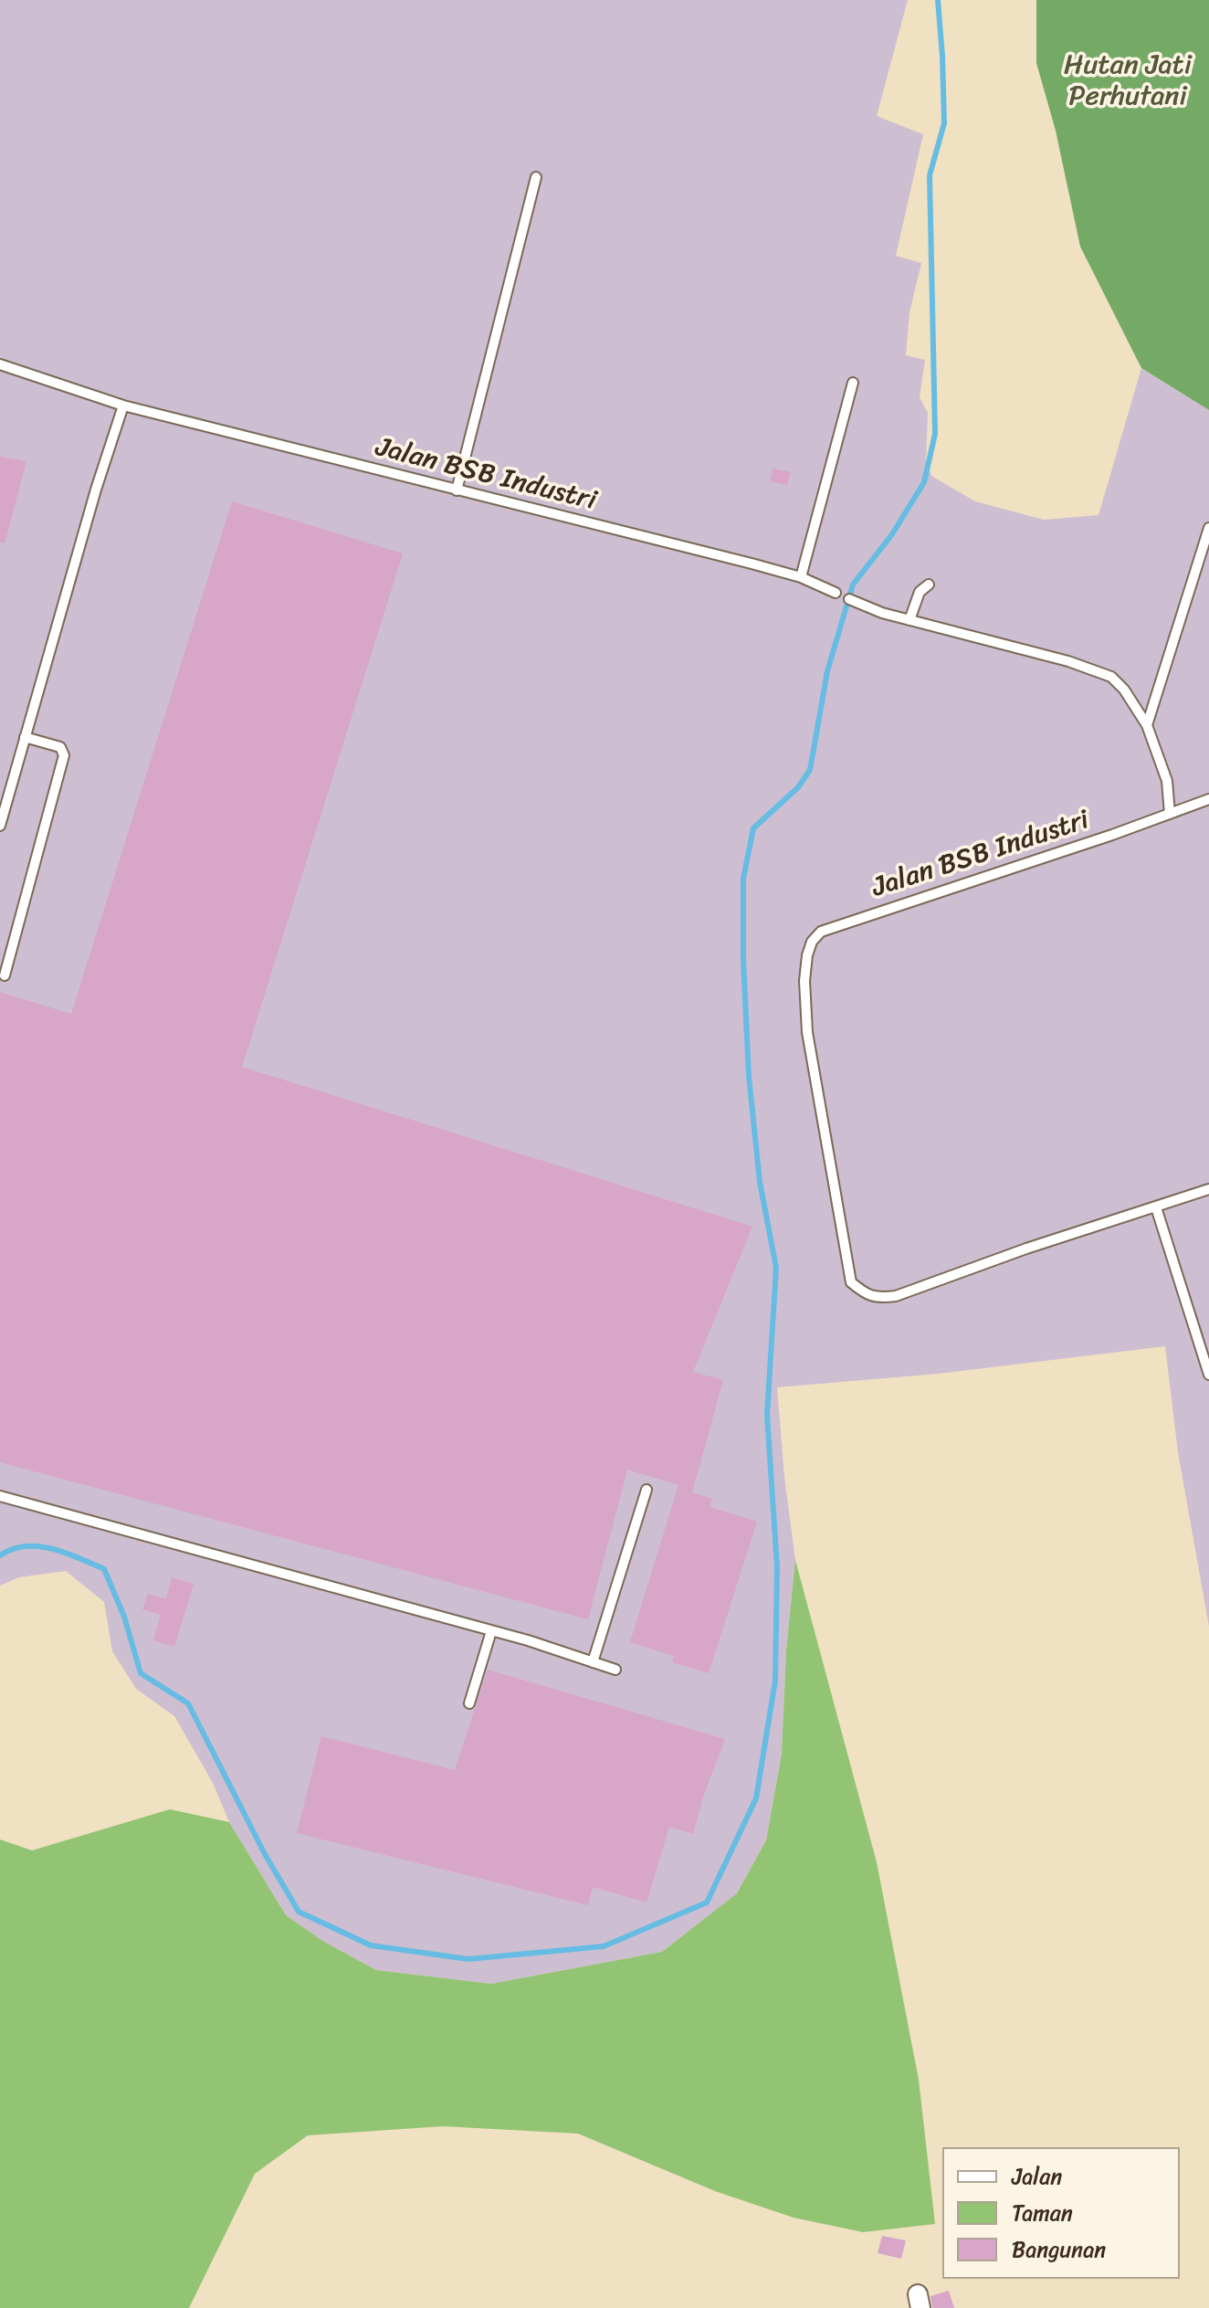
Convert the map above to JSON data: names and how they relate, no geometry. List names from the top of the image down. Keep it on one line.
{"streets":{"lane":["Jalan BSB Industri"]},"parks":["Hutan Jati Perhutani"],"legend":["Jalan","Taman","Bangunan"]}
